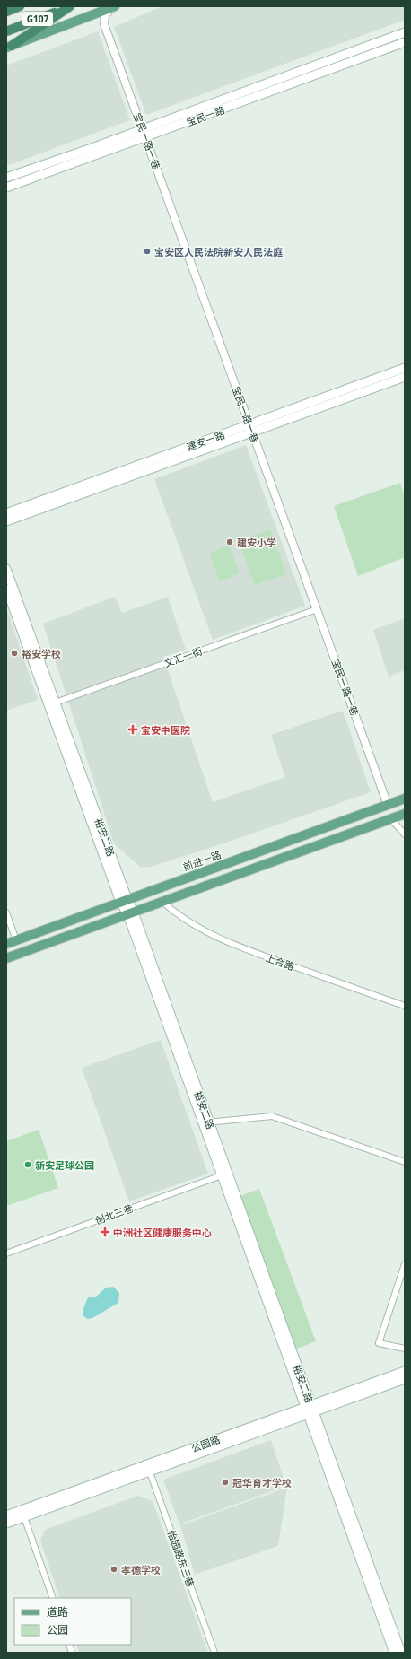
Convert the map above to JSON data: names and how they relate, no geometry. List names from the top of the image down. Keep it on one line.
{"streets":{"highway":["G107"],"main road":["宝民一路","建安一路","裕安二路","前进一路","公园路"],"street":["宝民一路一巷","文汇一街","上合路","创北三巷","怡园路东三巷"]},"crossings":[["宝民一路","宝民一路一巷"],["宝民一路一巷","建安一路"],["宝民一路一巷","文汇一街"],["宝民一路一巷","前进一路"],["文汇一街","裕安二路"],["裕安二路","前进一路"],["裕安二路","创北三巷"],["裕安二路","公园路"],["公园路","怡园路东三巷"]],"places":{"other":["宝安区人民法院新安人民法庭","建安小学","裕安学校","新安足球公园","冠华育才学校","孝德学校"],"health":["宝安中医院","中洲社区健康服务中心"]},"legend":["道路","公园"]}
